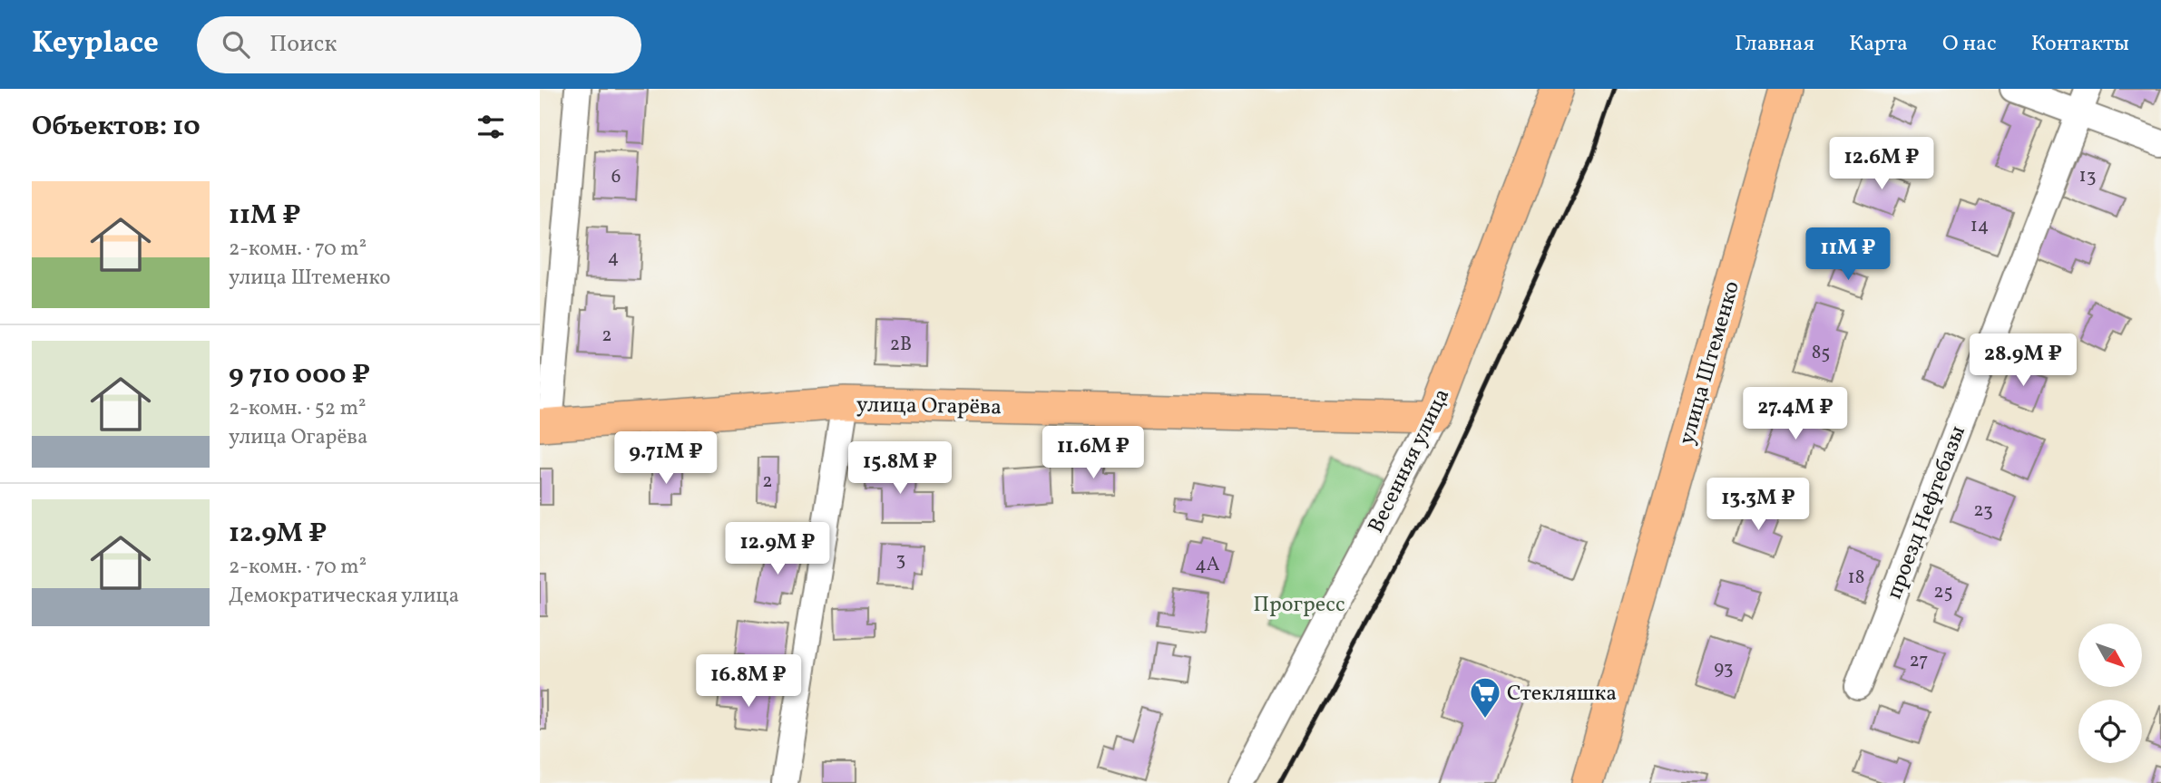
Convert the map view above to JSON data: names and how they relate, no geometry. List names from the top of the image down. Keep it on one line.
{"streets":{"main road":["улица Штеменко","улица Огарёва","Весенняя улица"],"street":["проезд Нефтебазы"]},"crossings":[["улица Огарёва","Весенняя улица"]],"parks":["Прогресс"],"places":{"supermarket":["Стекляшка"]},"house_numbers":["13","6","14","4","2","2В","85","2","23","3","4А","18","25","27","93"],"north":"bottom right","page":{"header":"Keyplace","search":"Поиск","nav":["Главная","Карта","О нас","Контакты"],"heading":"Объектов: 10","price":["12.6M ₽","11M ₽","28.9M ₽","27.4M ₽","11.6M ₽","9.71M ₽","15.8M ₽","13.3M ₽","12.9M ₽","16.8M ₽"],"list":[{"name":"11M ₽","note":"2-комн. · 70 m² · улица Штеменко"},{"name":"9 710 000 ₽","note":"2-комн. · 52 m² · улица Огарёва"},{"name":"12.9M ₽","note":"2-комн. · 70 m² · Демократическая улица"}]}}
